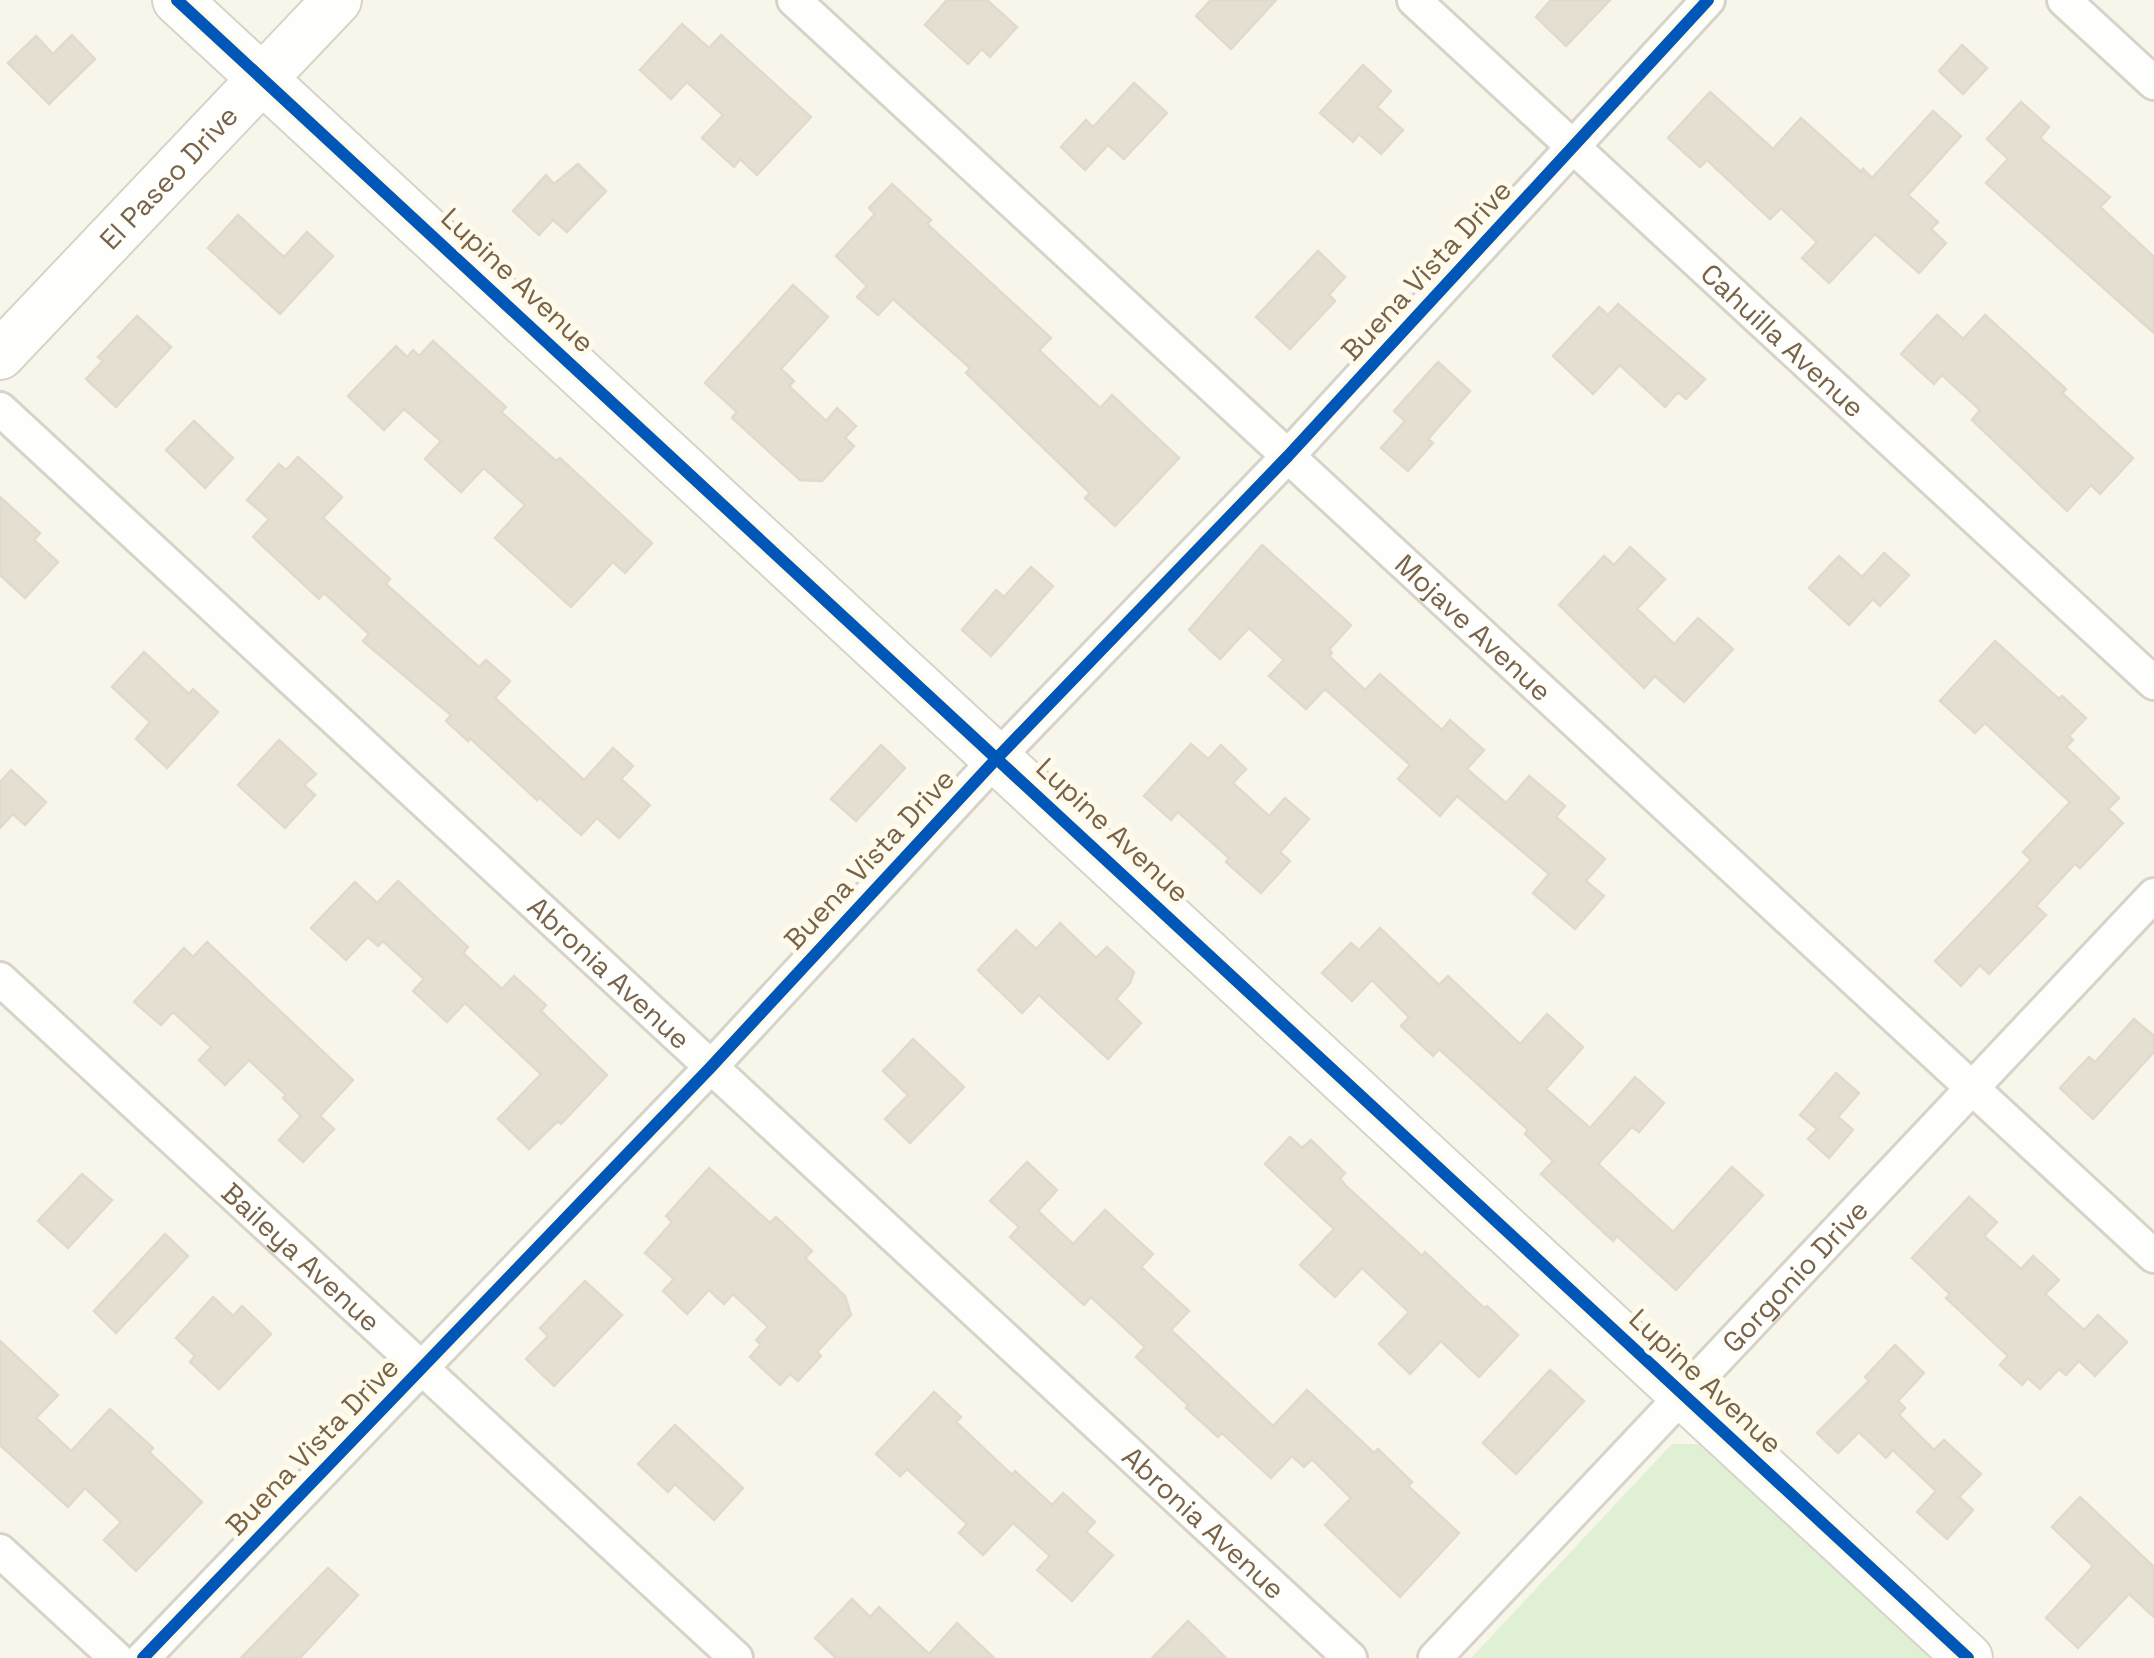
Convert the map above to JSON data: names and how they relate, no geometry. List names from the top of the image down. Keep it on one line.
{"streets":{"street":["El Paseo Drive","Buena Vista Drive","Lupine Avenue","Cahuilla Avenue","Mojave Avenue","Abronia Avenue","Baileya Avenue","Gorgonio Drive"]},"crossings":[["El Paseo Drive","Lupine Avenue"],["Buena Vista Drive","Lupine Avenue"],["Buena Vista Drive","Cahuilla Avenue"],["Buena Vista Drive","Mojave Avenue"],["Buena Vista Drive","Abronia Avenue"],["Buena Vista Drive","Baileya Avenue"],["Lupine Avenue","Gorgonio Drive"],["Mojave Avenue","Gorgonio Drive"]]}
